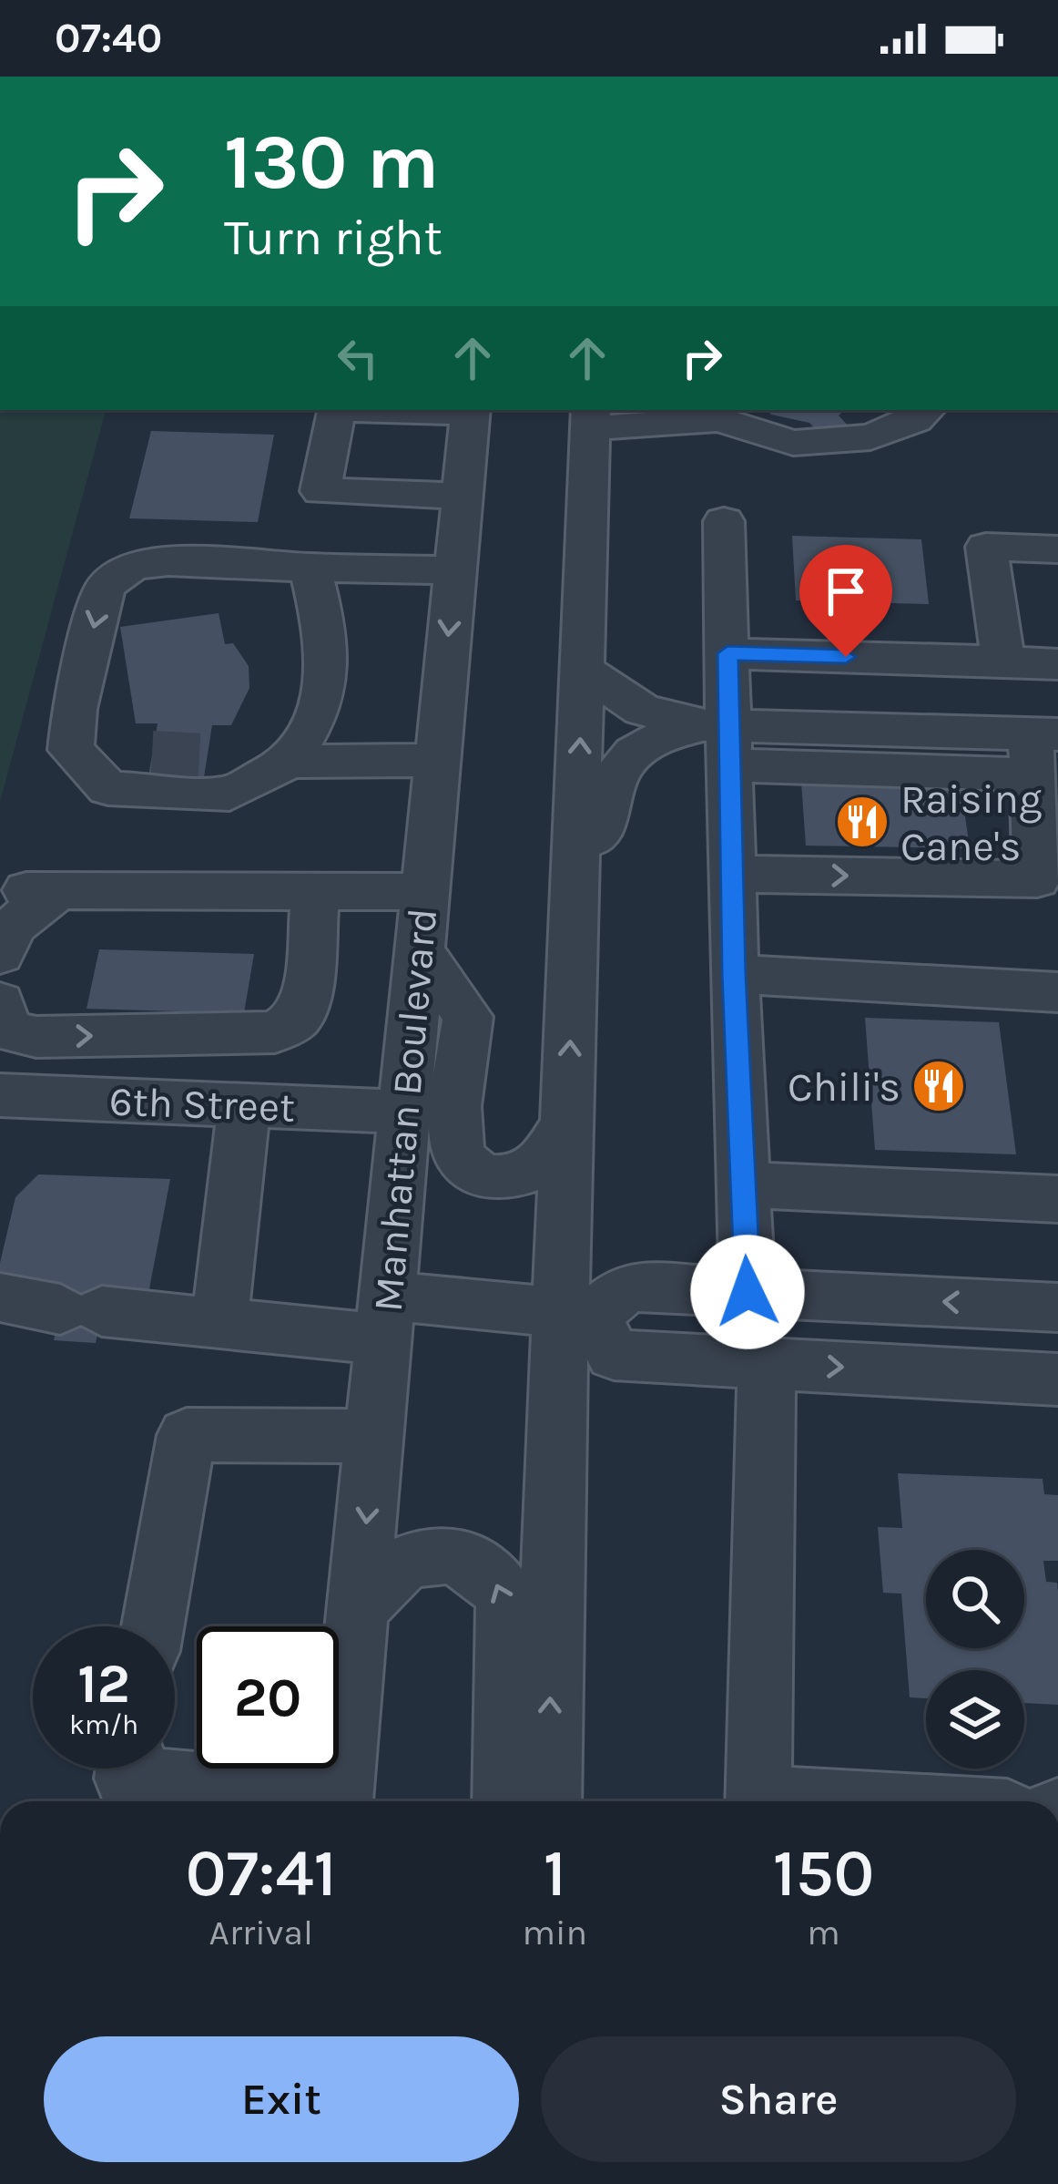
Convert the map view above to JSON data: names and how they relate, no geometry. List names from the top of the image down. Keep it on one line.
{"streets":{"street":["6th Street","Manhattan Boulevard"]},"crossings":[["6th Street","Manhattan Boulevard"]],"places":{"restaurant":["Raising Cane's","Chili's"]},"page":{"status":"07:40","turn":["130 m","Turn right"],"speed":"12 km/h","limit":"20","eta":["07:41","Arrival","1","min","150","m"],"buttons":["Exit","Share"]}}
